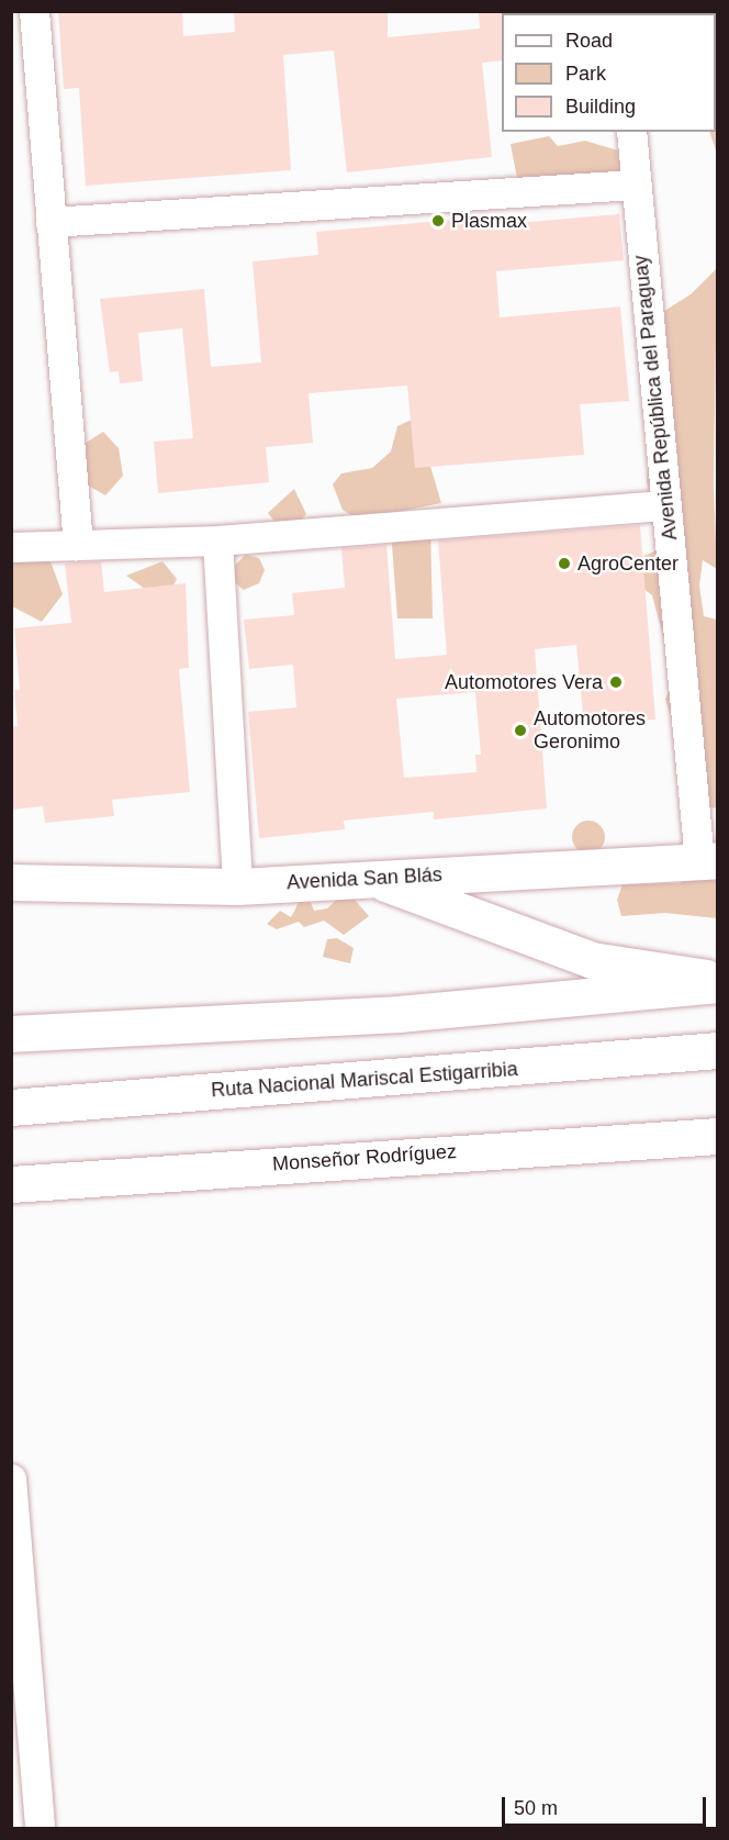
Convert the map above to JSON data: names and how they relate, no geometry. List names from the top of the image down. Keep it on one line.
{"streets":{"main road":["Avenida San Blás","Ruta Nacional Mariscal Estigarribia","Monseñor Rodríguez"],"street":["Avenida República del Paraguay"]},"crossings":[["Avenida República del Paraguay","Avenida San Blás"]],"places":["Plasmax","AgroCenter","Automotores Vera","Automotores Geronimo"],"legend":["Road","Park","Building"],"scale_bar":"50 m"}
